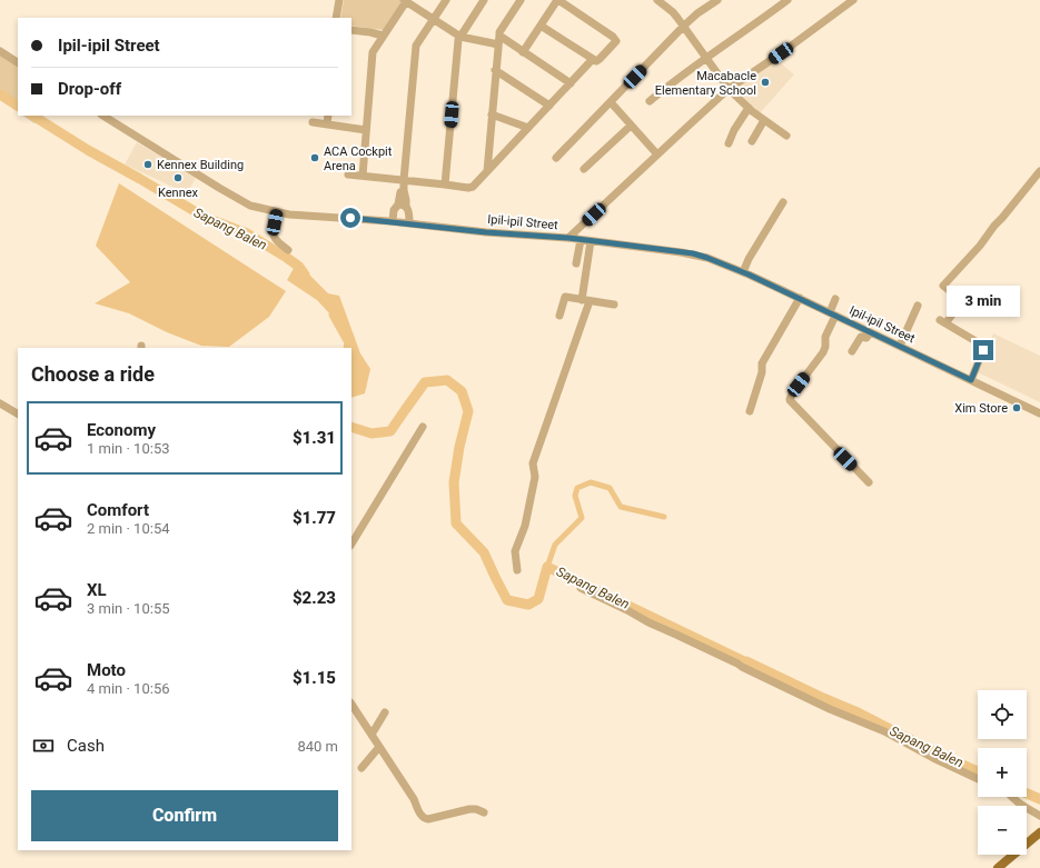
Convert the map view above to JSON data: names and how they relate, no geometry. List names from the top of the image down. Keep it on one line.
{"streets":{"street":["Ipil-ipil Street"]},"water":["Sapang Balen"],"places":["Macabacle Elementary School","ACA Cockpit Arena","Kennex Building","Kennex","Xim Store"],"page":{"banner":["Ipil-ipil Street","Drop-off"],"bubble":"3 min","heading":"Choose a ride","list":[{"name":"Economy","note":"1 min · 10:53","value":"$1.31"},{"name":"Comfort","note":"2 min · 10:54","value":"$1.77"},{"name":"XL","note":"3 min · 10:55","value":"$2.23"},{"name":"Moto","note":"4 min · 10:56","value":"$1.15"}],"map_buttons":["+","−"],"pay":["Cash","840 m"],"buttons":"Confirm"}}
